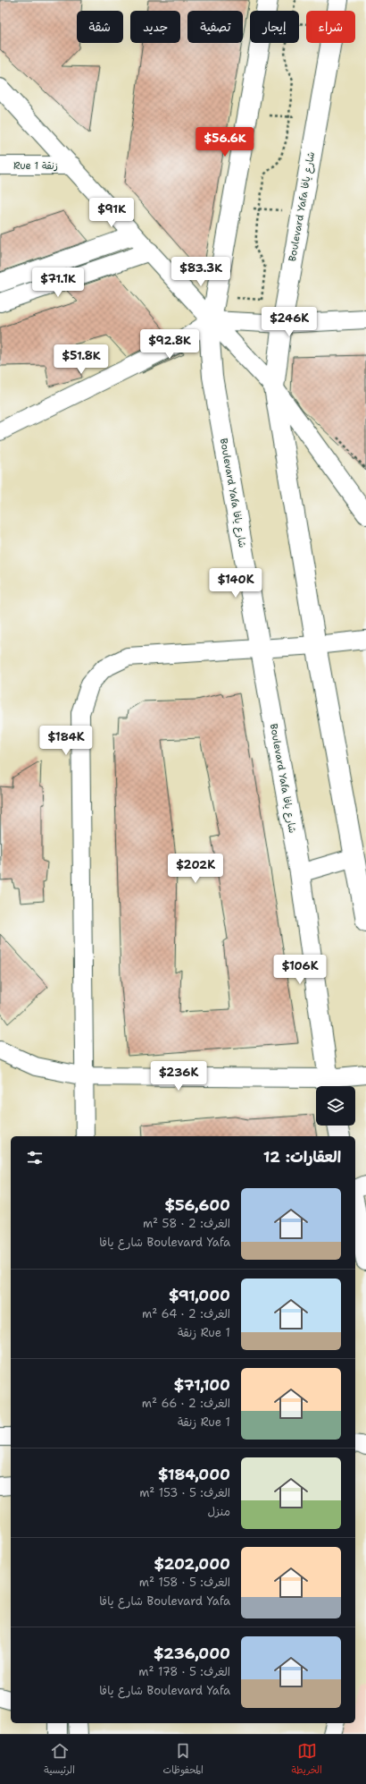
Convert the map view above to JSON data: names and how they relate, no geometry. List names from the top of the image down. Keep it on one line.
{"streets":{"street":["Rue 1 زنقة","Boulevard Yafa شارع يافا"]},"page":{"chip":["شراء","إيجار","تصفية","جديد","شقة"],"price":["$56.6K","$91K","$83.3K","$71.1K","$246K","$92.8K","$51.8K","$140K","$184K","$202K","$106K","$236K"],"heading":"العقارات: 12","list":[{"name":"$56,600","note":"الغرف: 2 · 58 m² · Boulevard Yafa شارع يافا"},{"name":"$91,000","note":"الغرف: 2 · 64 m² · Rue 1 زنقة"},{"name":"$71,100","note":"الغرف: 2 · 66 m² · Rue 1 زنقة"},{"name":"$184,000","note":"الغرف: 5 · 153 m² · منزل"},{"name":"$202,000","note":"الغرف: 5 · 158 m² · Boulevard Yafa شارع يافا"},{"name":"$236,000","note":"الغرف: 5 · 178 m² · Boulevard Yafa شارع يافا"}],"tabs":["الخريطة","المحفوظات","الرئيسية"]}}
